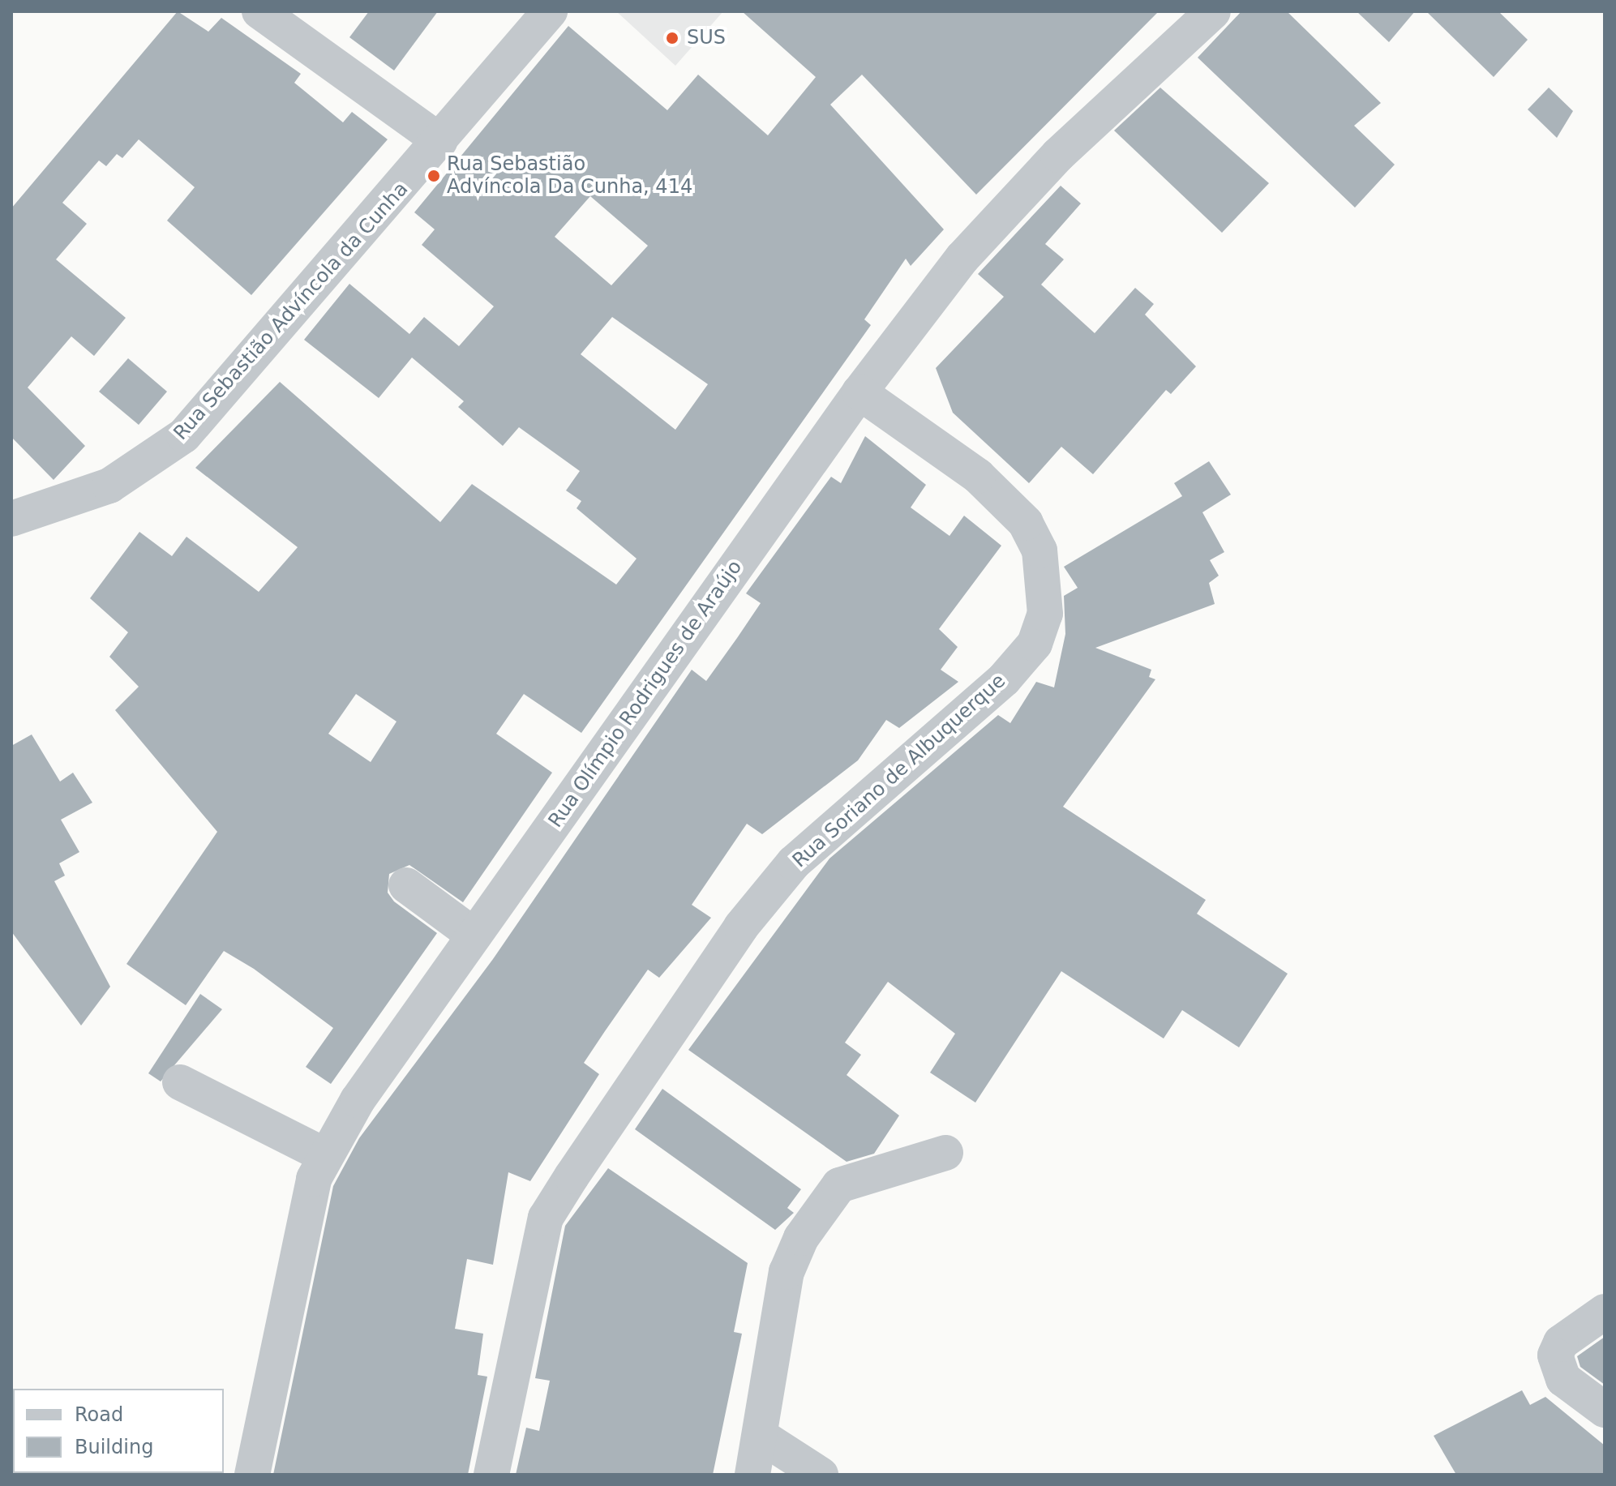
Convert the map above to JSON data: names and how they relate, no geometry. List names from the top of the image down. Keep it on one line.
{"streets":{"street":["Rua Sebastião Advíncola da Cunha","Rua Olímpio Rodrigues de Araújo","Rua Soriano de Albuquerque"]},"crossings":[["Rua Olímpio Rodrigues de Araújo","Rua Soriano de Albuquerque"]],"places":["SUS","Rua Sebastião Advíncola Da Cunha, 414"],"legend":["Road","Building"]}
